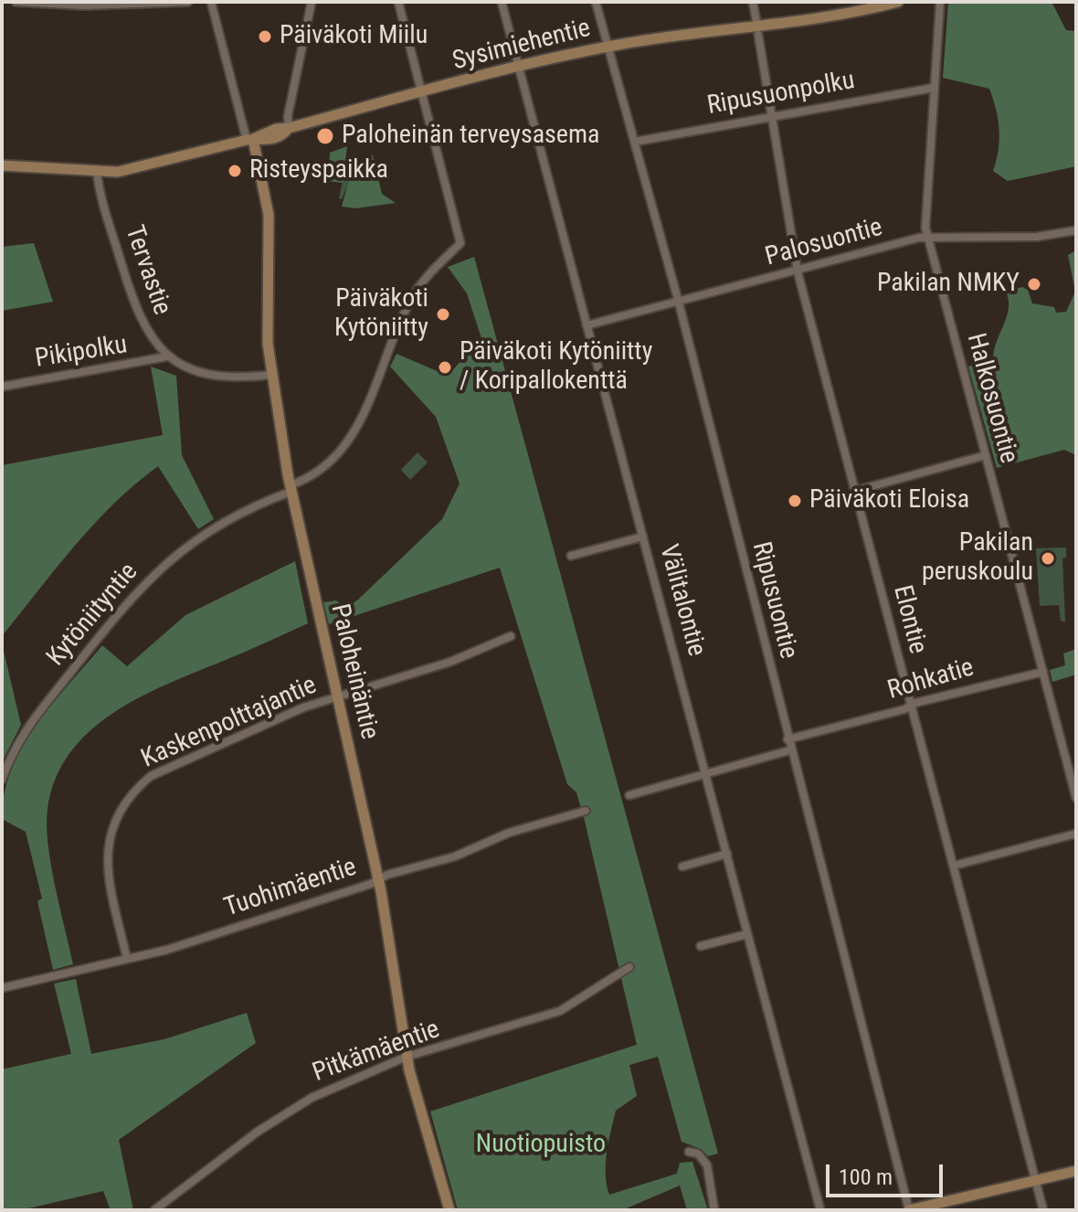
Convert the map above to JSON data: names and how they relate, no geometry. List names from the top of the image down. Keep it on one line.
{"streets":{"street":["Sysimiehentie","Ripusuonpolku","Palosuontie","Tervastie","Pikipolku","Halkosuontie","Välitalontie","Ripusuontie","Kytöniityntie","Elontie","Paloheinäntie","Rohkatie","Kaskenpolttajantie","Tuohimäentie","Pitkämäentie"]},"crossings":[["Sysimiehentie","Tervastie"],["Sysimiehentie","Välitalontie"],["Sysimiehentie","Ripusuontie"],["Sysimiehentie","Kytöniityntie"],["Sysimiehentie","Elontie"],["Sysimiehentie","Paloheinäntie"],["Ripusuonpolku","Halkosuontie"],["Ripusuonpolku","Ripusuontie"],["Ripusuonpolku","Elontie"],["Palosuontie","Halkosuontie"],["Palosuontie","Välitalontie"],["Palosuontie","Ripusuontie"],["Palosuontie","Elontie"],["Tervastie","Pikipolku"],["Tervastie","Paloheinäntie"],["Halkosuontie","Rohkatie"],["Ripusuontie","Rohkatie"],["Kytöniityntie","Paloheinäntie"],["Elontie","Rohkatie"],["Paloheinäntie","Kaskenpolttajantie"],["Paloheinäntie","Tuohimäentie"],["Paloheinäntie","Pitkämäentie"],["Kaskenpolttajantie","Tuohimäentie"]],"parks":["Nuotiopuisto"],"places":["Päiväkoti Miilu","Paloheinän terveysasema","Risteyspaikka","Pakilan NMKY","Päiväkoti Kytöniitty","Päiväkoti Kytöniitty / Koripallokenttä","Päiväkoti Eloisa","Pakilan peruskoulu"],"scale_bar":"100 m"}
